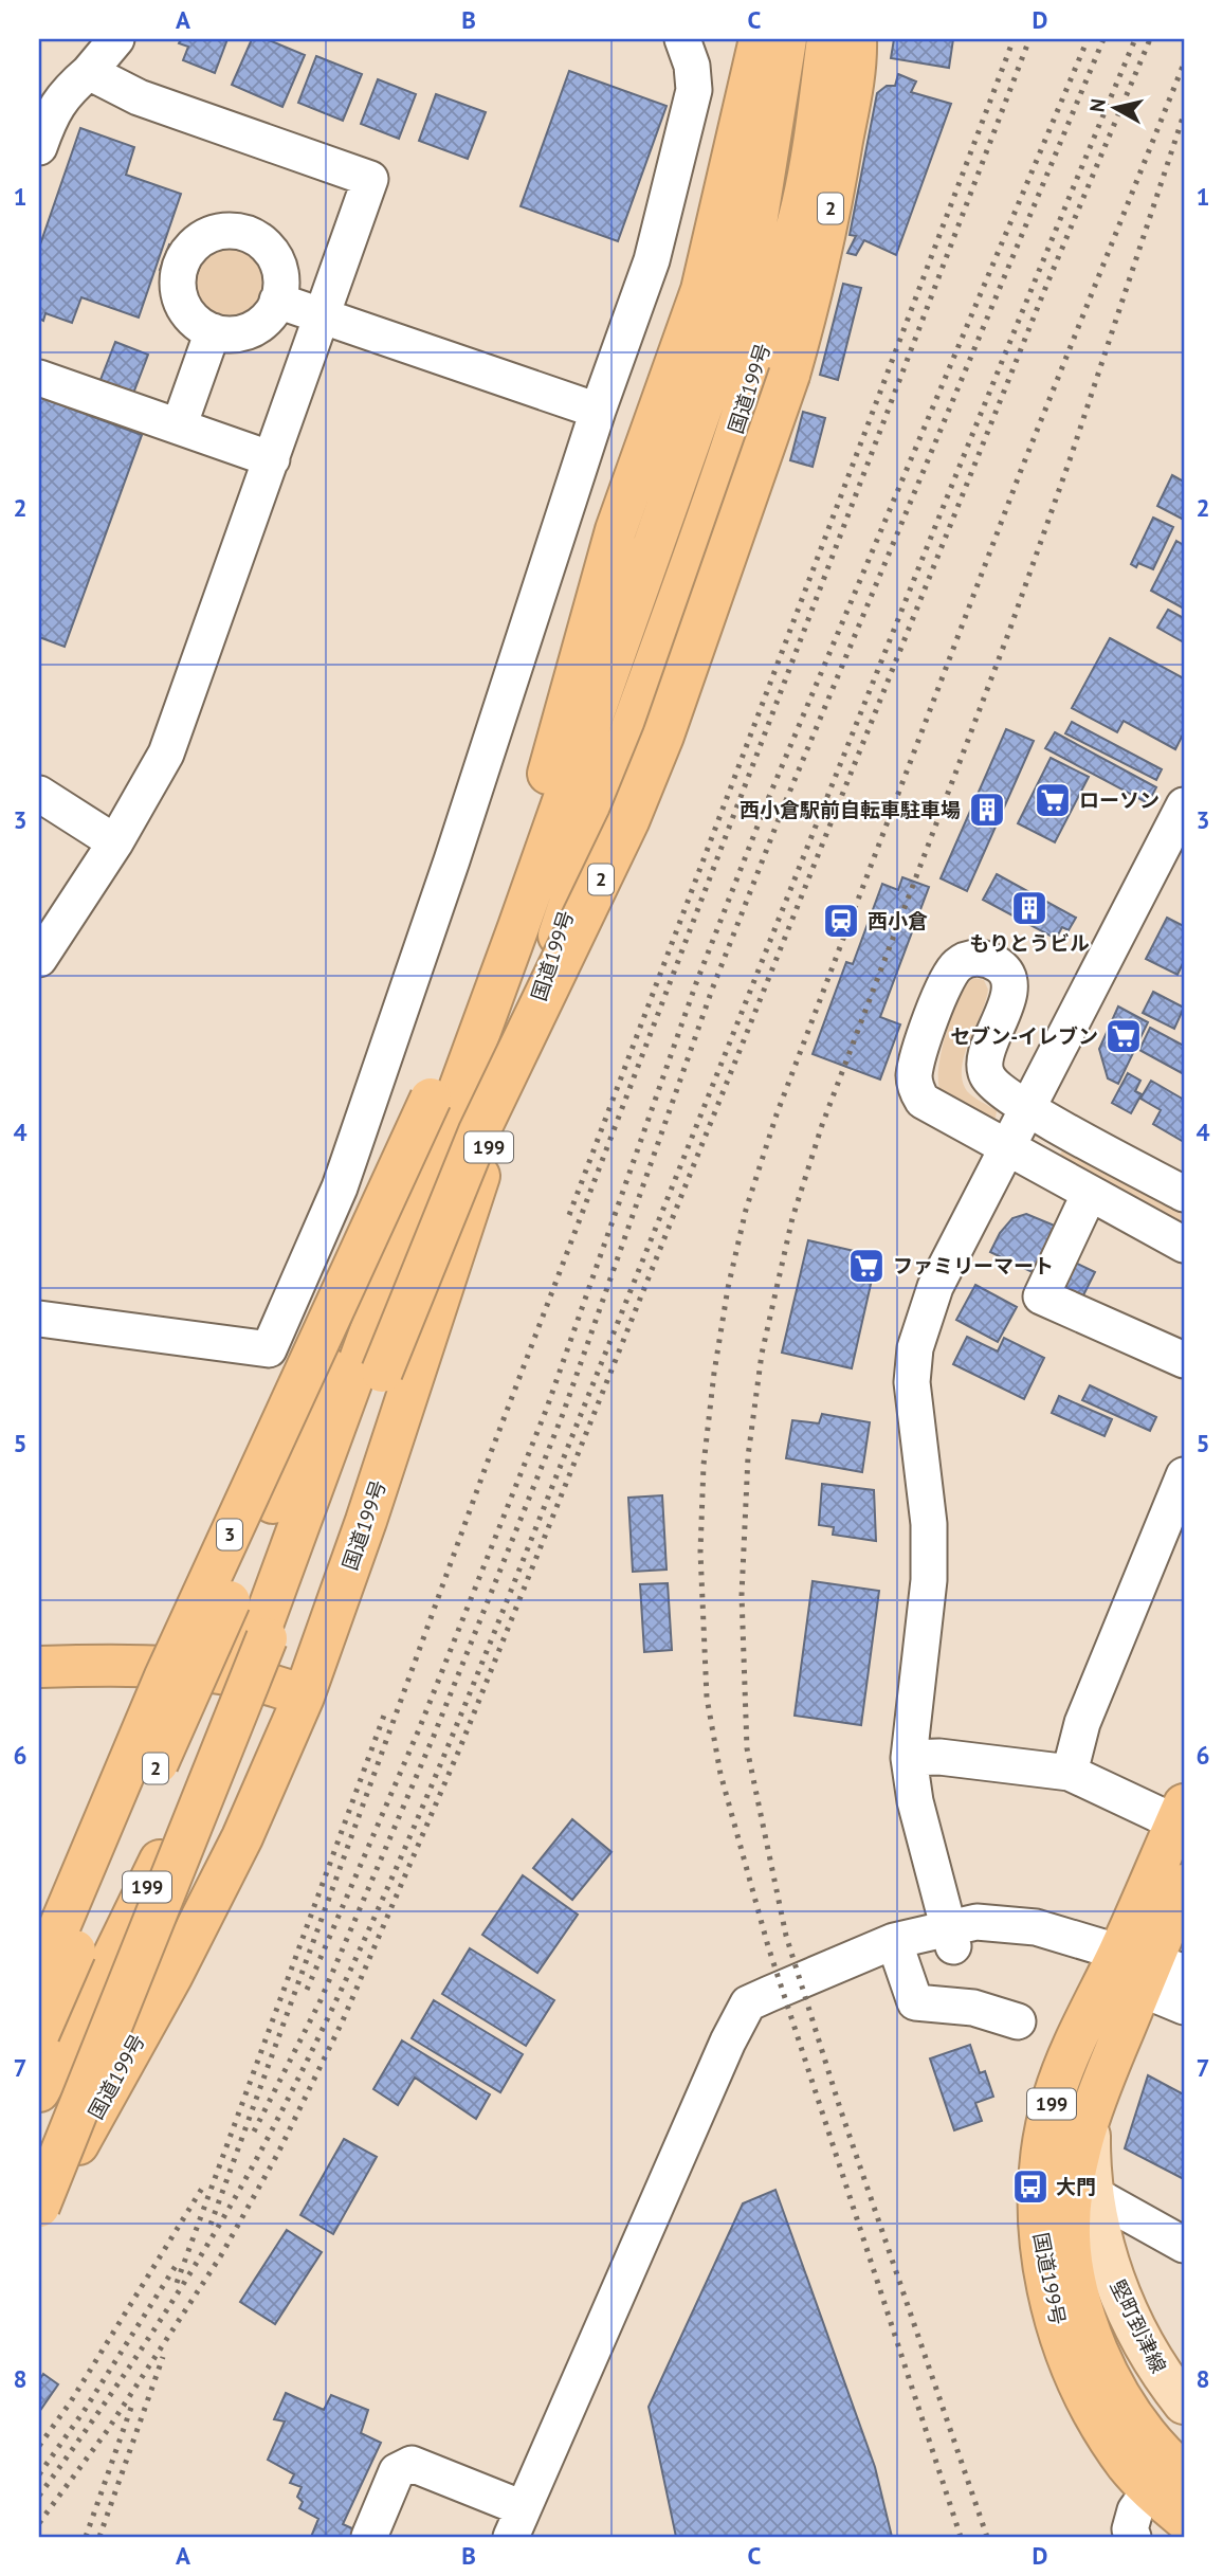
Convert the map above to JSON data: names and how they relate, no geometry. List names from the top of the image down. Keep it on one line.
{"streets":{"highway":["2","国道199号","199","3"],"main road":["堅町到津線"]},"crossings":[["2","3"],["国道199号","堅町到津線"]],"places":{"supermarket":["ローソン","セブン-イレブン","ファミリーマート"],"building":["西小倉駅前自転車駐車場","もりとうビル"],"station":["西小倉"],"bus stop":["大門"]},"north":"left","grid":{"columns":["A","B","C","D"],"rows":["1","2","3","4","5","6","7","8"]}}
